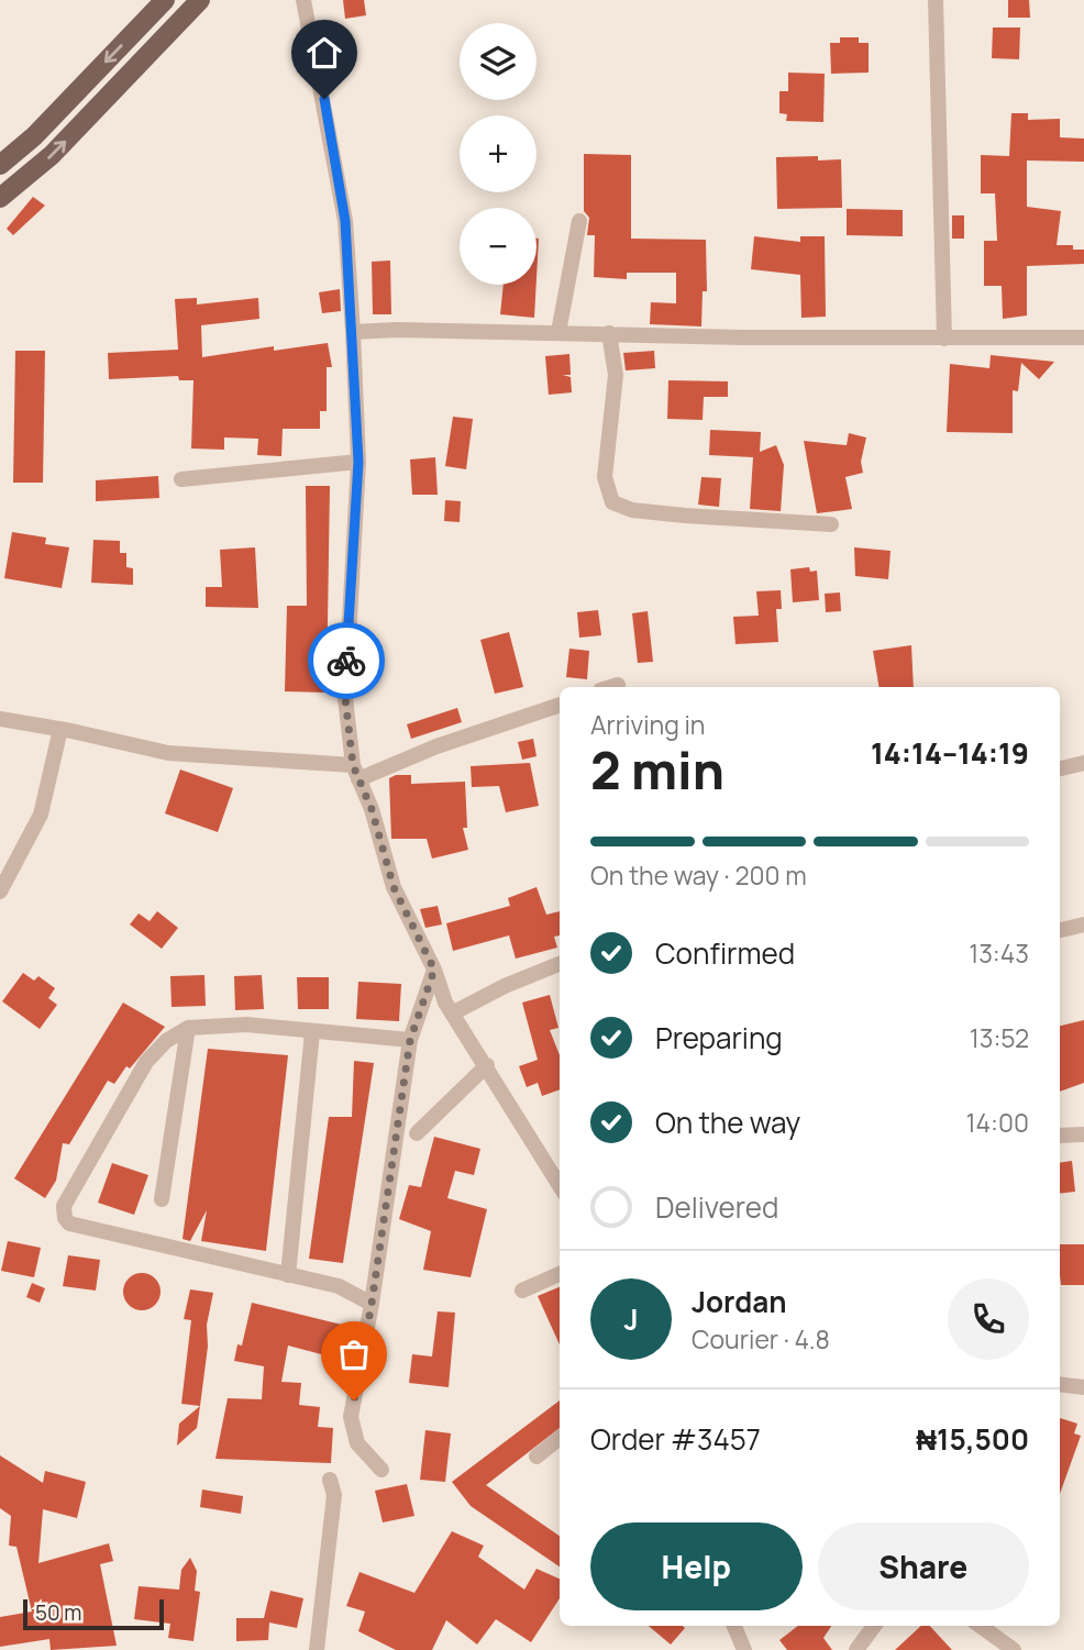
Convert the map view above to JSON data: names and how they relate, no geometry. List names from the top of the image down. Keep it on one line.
{"scale_bar":"50 m","page":{"map_buttons":["+","−"],"heading":["2 min","Arriving in","14:14–14:19"],"panel":["Jordan","Courier · 4.8","Order #3457","₦15,500"],"bar":"On the way · 200 m","list":[["Confirmed","13:43"],["Preparing","13:52"],["On the way","14:00"],"Delivered"],"round":"J","buttons":["Help","Share"],"scale":"50 m"}}
